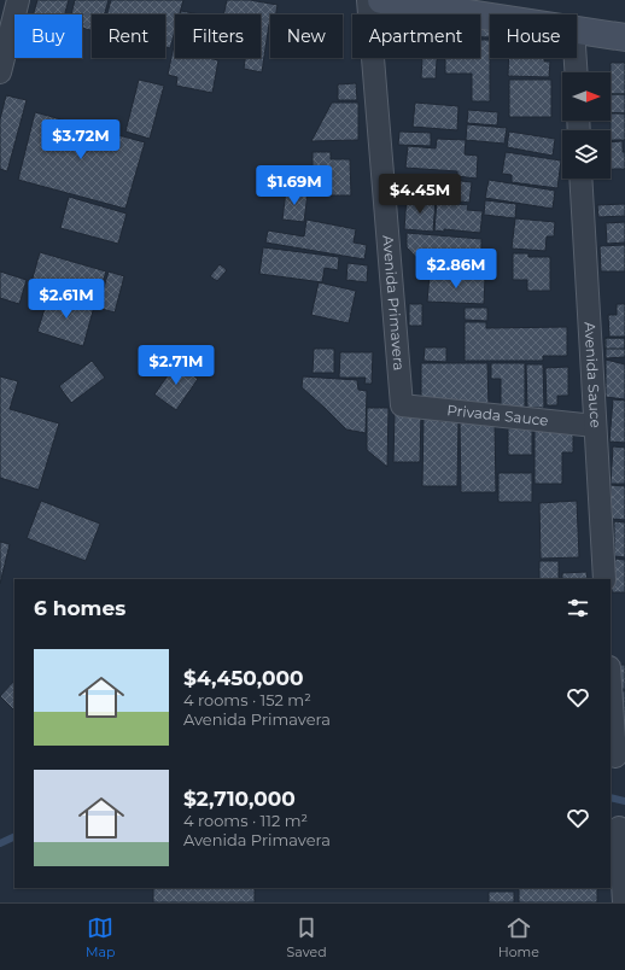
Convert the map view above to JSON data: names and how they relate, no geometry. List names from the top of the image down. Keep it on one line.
{"streets":{"street":["Avenida Primavera","Avenida Sauce","Privada Sauce"]},"crossings":[["Avenida Primavera","Privada Sauce"],["Avenida Sauce","Privada Sauce"]],"north":"right","page":{"chip":["Buy","Rent","Filters","New","Apartment","House"],"price":["$3.72M","$1.69M","$4.45M","$2.86M","$2.61M","$2.71M"],"heading":"6 homes","list":[{"name":"$4,450,000","note":"4 rooms · 152 m² · Avenida Primavera"},{"name":"$2,710,000","note":"4 rooms · 112 m² · Avenida Primavera"}],"tabs":["Map","Saved","Home"]}}
